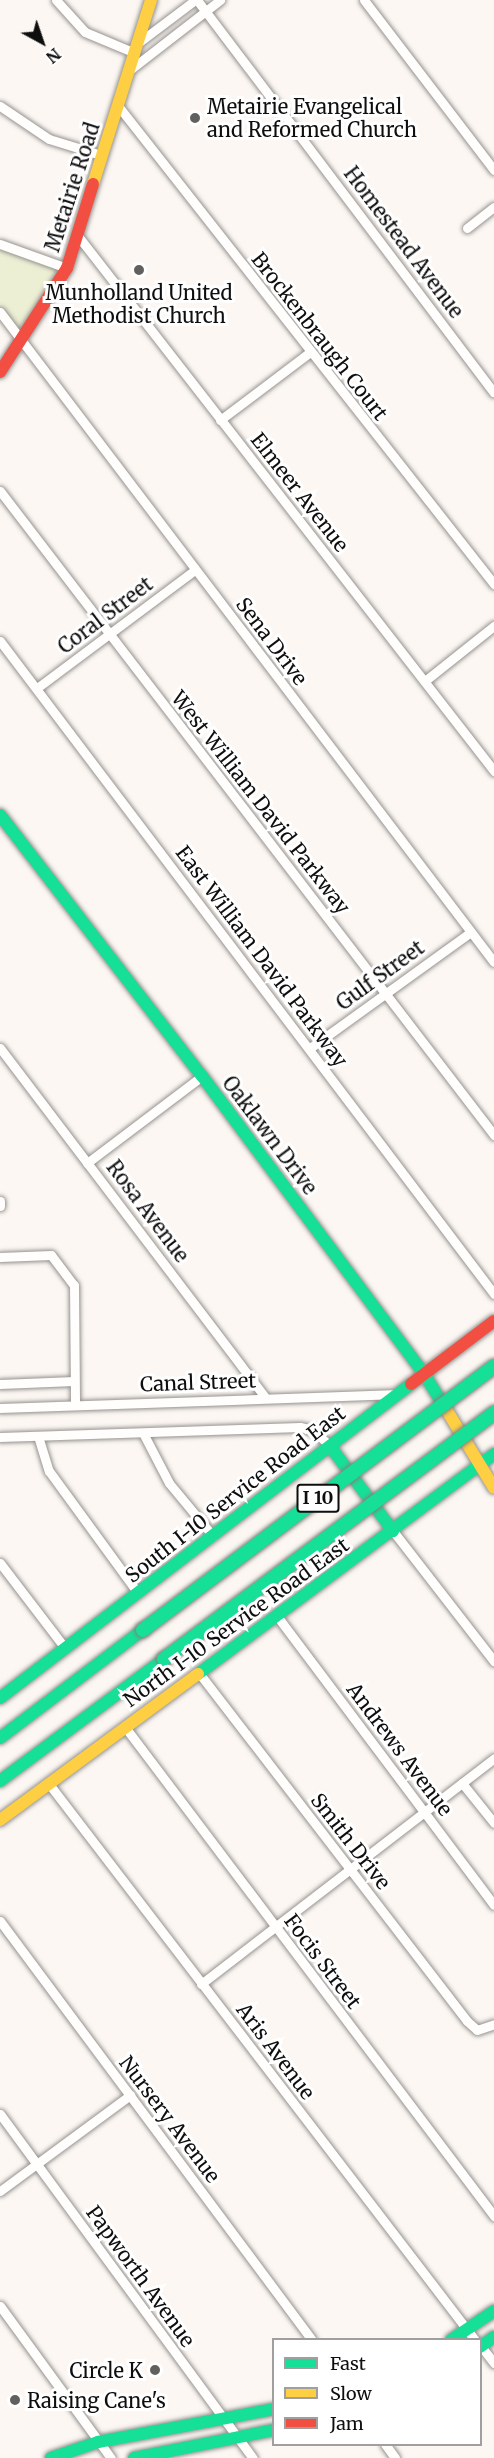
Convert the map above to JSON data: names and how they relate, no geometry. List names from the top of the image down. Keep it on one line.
{"streets":{"main road":["Metairie Road","Oaklawn Drive","South I-10 Service Road East","I 10","North I-10 Service Road East"],"street":["Homestead Avenue","Brockenbraugh Court","Elmeer Avenue","Coral Street","Sena Drive","West William David Parkway","East William David Parkway","Gulf Street","Rosa Avenue","Canal Street","Andrews Avenue","Smith Drive","Focis Street","Aris Avenue","Nursery Avenue","Papworth Avenue"]},"crossings":[["Metairie Road","Brockenbraugh Court"],["Metairie Road","Elmeer Avenue"],["Metairie Road","Sena Drive"],["Coral Street","Sena Drive"],["Coral Street","West William David Parkway"],["Coral Street","East William David Parkway"],["Sena Drive","Gulf Street"],["West William David Parkway","Gulf Street"],["East William David Parkway","Gulf Street"],["Oaklawn Drive","South I-10 Service Road East"],["Oaklawn Drive","North I-10 Service Road East"],["Rosa Avenue","Canal Street"],["Canal Street","South I-10 Service Road East"],["North I-10 Service Road East","Andrews Avenue"],["North I-10 Service Road East","Smith Drive"],["North I-10 Service Road East","Focis Street"],["North I-10 Service Road East","Aris Avenue"]],"places":["Metairie Evangelical and Reformed Church","Munholland United Methodist Church","Circle K","Raising Cane's"],"legend":["Fast","Slow","Jam"],"north":"bottom right"}
